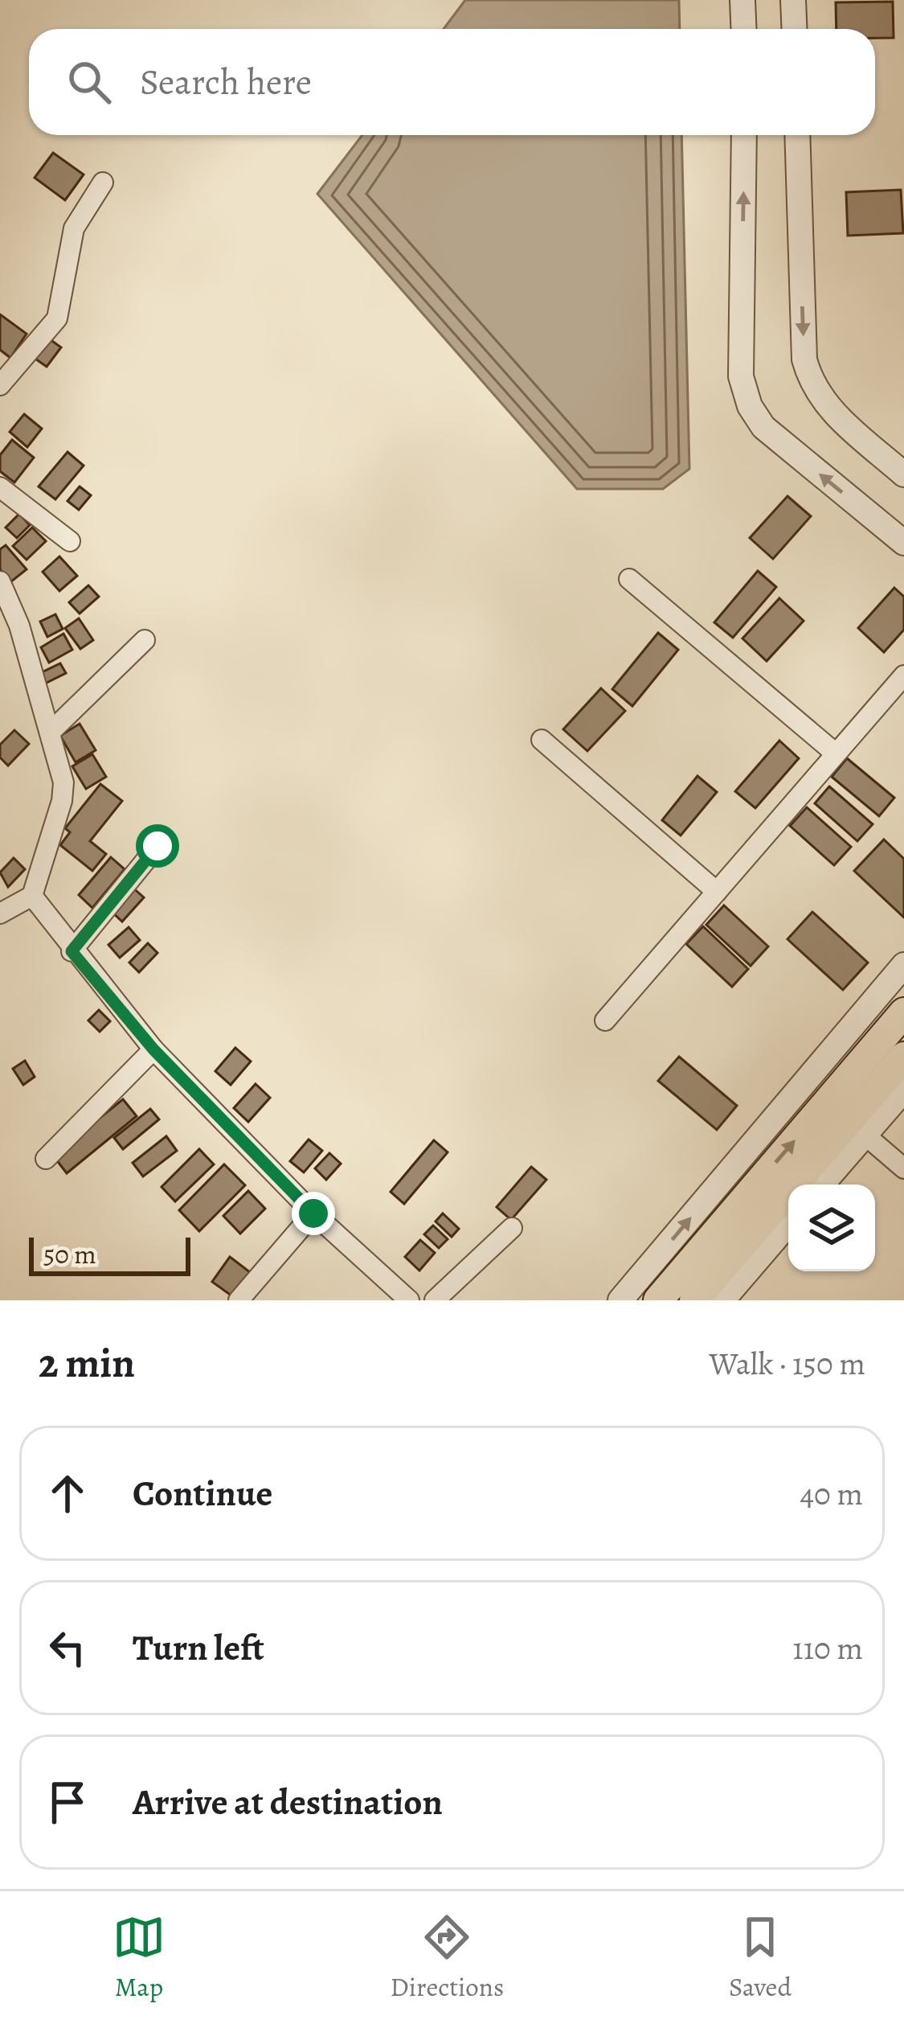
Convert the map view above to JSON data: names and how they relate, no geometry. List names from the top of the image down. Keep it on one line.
{"scale_bar":"50 m","page":{"search":"Search here","scale":"50 m","heading":["2 min","Walk · 150 m"],"list":[["Continue","40 m"],["Turn left","110 m"],"Arrive at destination"],"nav":["Map","Directions","Saved"]}}
